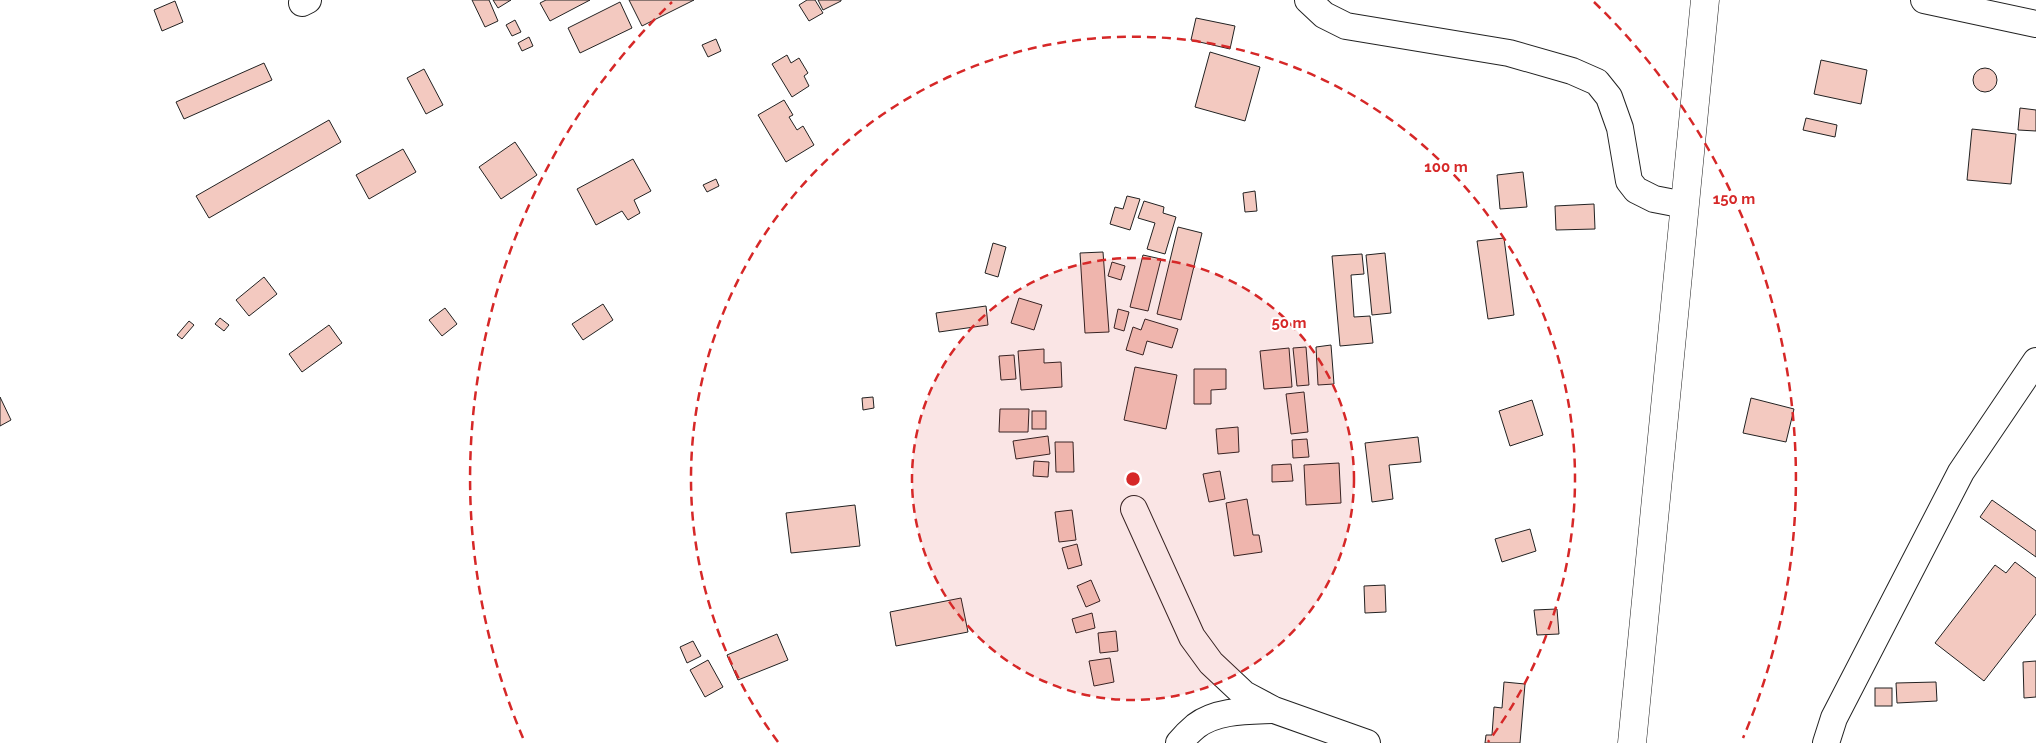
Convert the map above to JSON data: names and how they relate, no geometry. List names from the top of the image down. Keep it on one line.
{"rings":["100 m","150 m","50 m"]}
